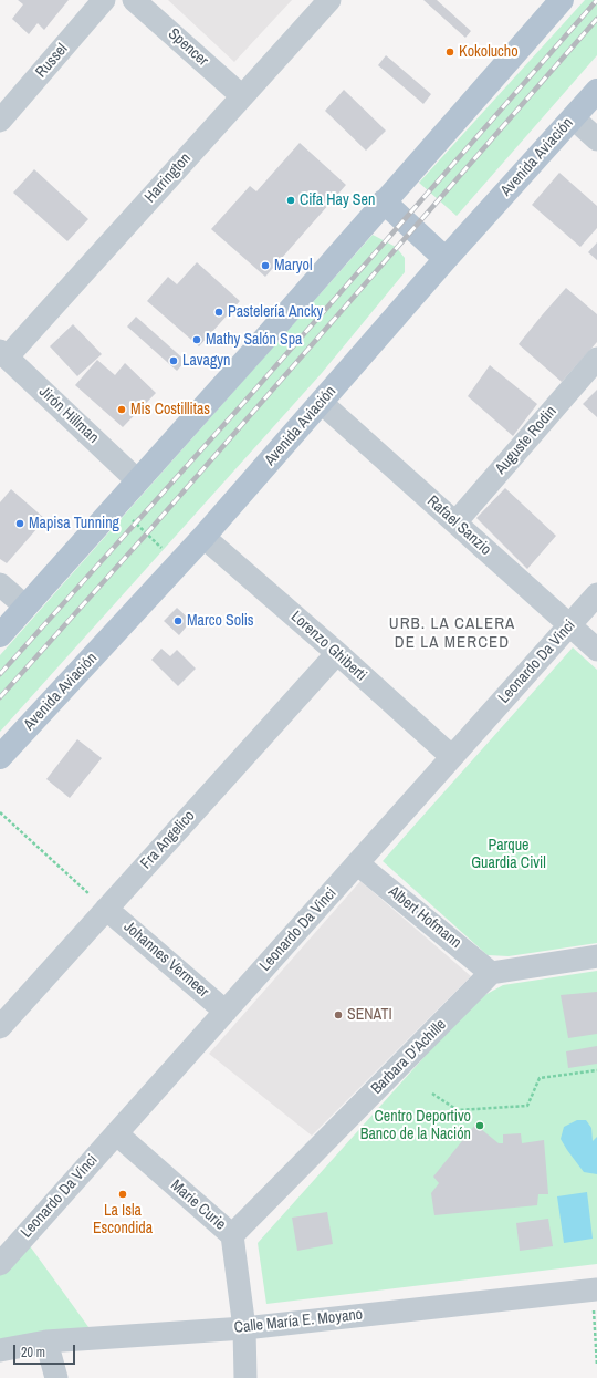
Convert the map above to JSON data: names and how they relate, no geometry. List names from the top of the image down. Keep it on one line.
{"streets":{"main road":["Avenida Aviación"],"street":["Spencer","Russel","Harrington","Jirón Hillman","Auguste Rodin","Rafael Sanzio","Lorenzo Ghiberti","Leonardo Da Vinci","Fra Angelico","Albert Hofmann","Johannes Vermeer","Barbara D'Achille","Marie Curie","Calle María E. Moyano"]},"crossings":[["Spencer","Harrington"],["Avenida Aviación","Rafael Sanzio"],["Avenida Aviación","Lorenzo Ghiberti"],["Harrington","Jirón Hillman"],["Auguste Rodin","Rafael Sanzio"],["Rafael Sanzio","Leonardo Da Vinci"],["Lorenzo Ghiberti","Leonardo Da Vinci"],["Lorenzo Ghiberti","Fra Angelico"],["Leonardo Da Vinci","Albert Hofmann"],["Leonardo Da Vinci","Johannes Vermeer"],["Leonardo Da Vinci","Marie Curie"],["Fra Angelico","Johannes Vermeer"],["Albert Hofmann","Barbara D'Achille"],["Barbara D'Achille","Marie Curie"],["Marie Curie","Calle María E. Moyano"]],"districts":["URB. LA CALERA DE LA MERCED"],"parks":["Parque Guardia Civil"],"places":["Kokolucho","Cifa Hay Sen","Maryol","Pastelería Ancky","Mathy Salón Spa","Lavagyn","Mis Costillitas","Mapisa Tunning","Marco Solis","SENATI","Centro Deportivo Banco de la Nación","La Isla Escondida"],"scale_bar":"20 m"}
